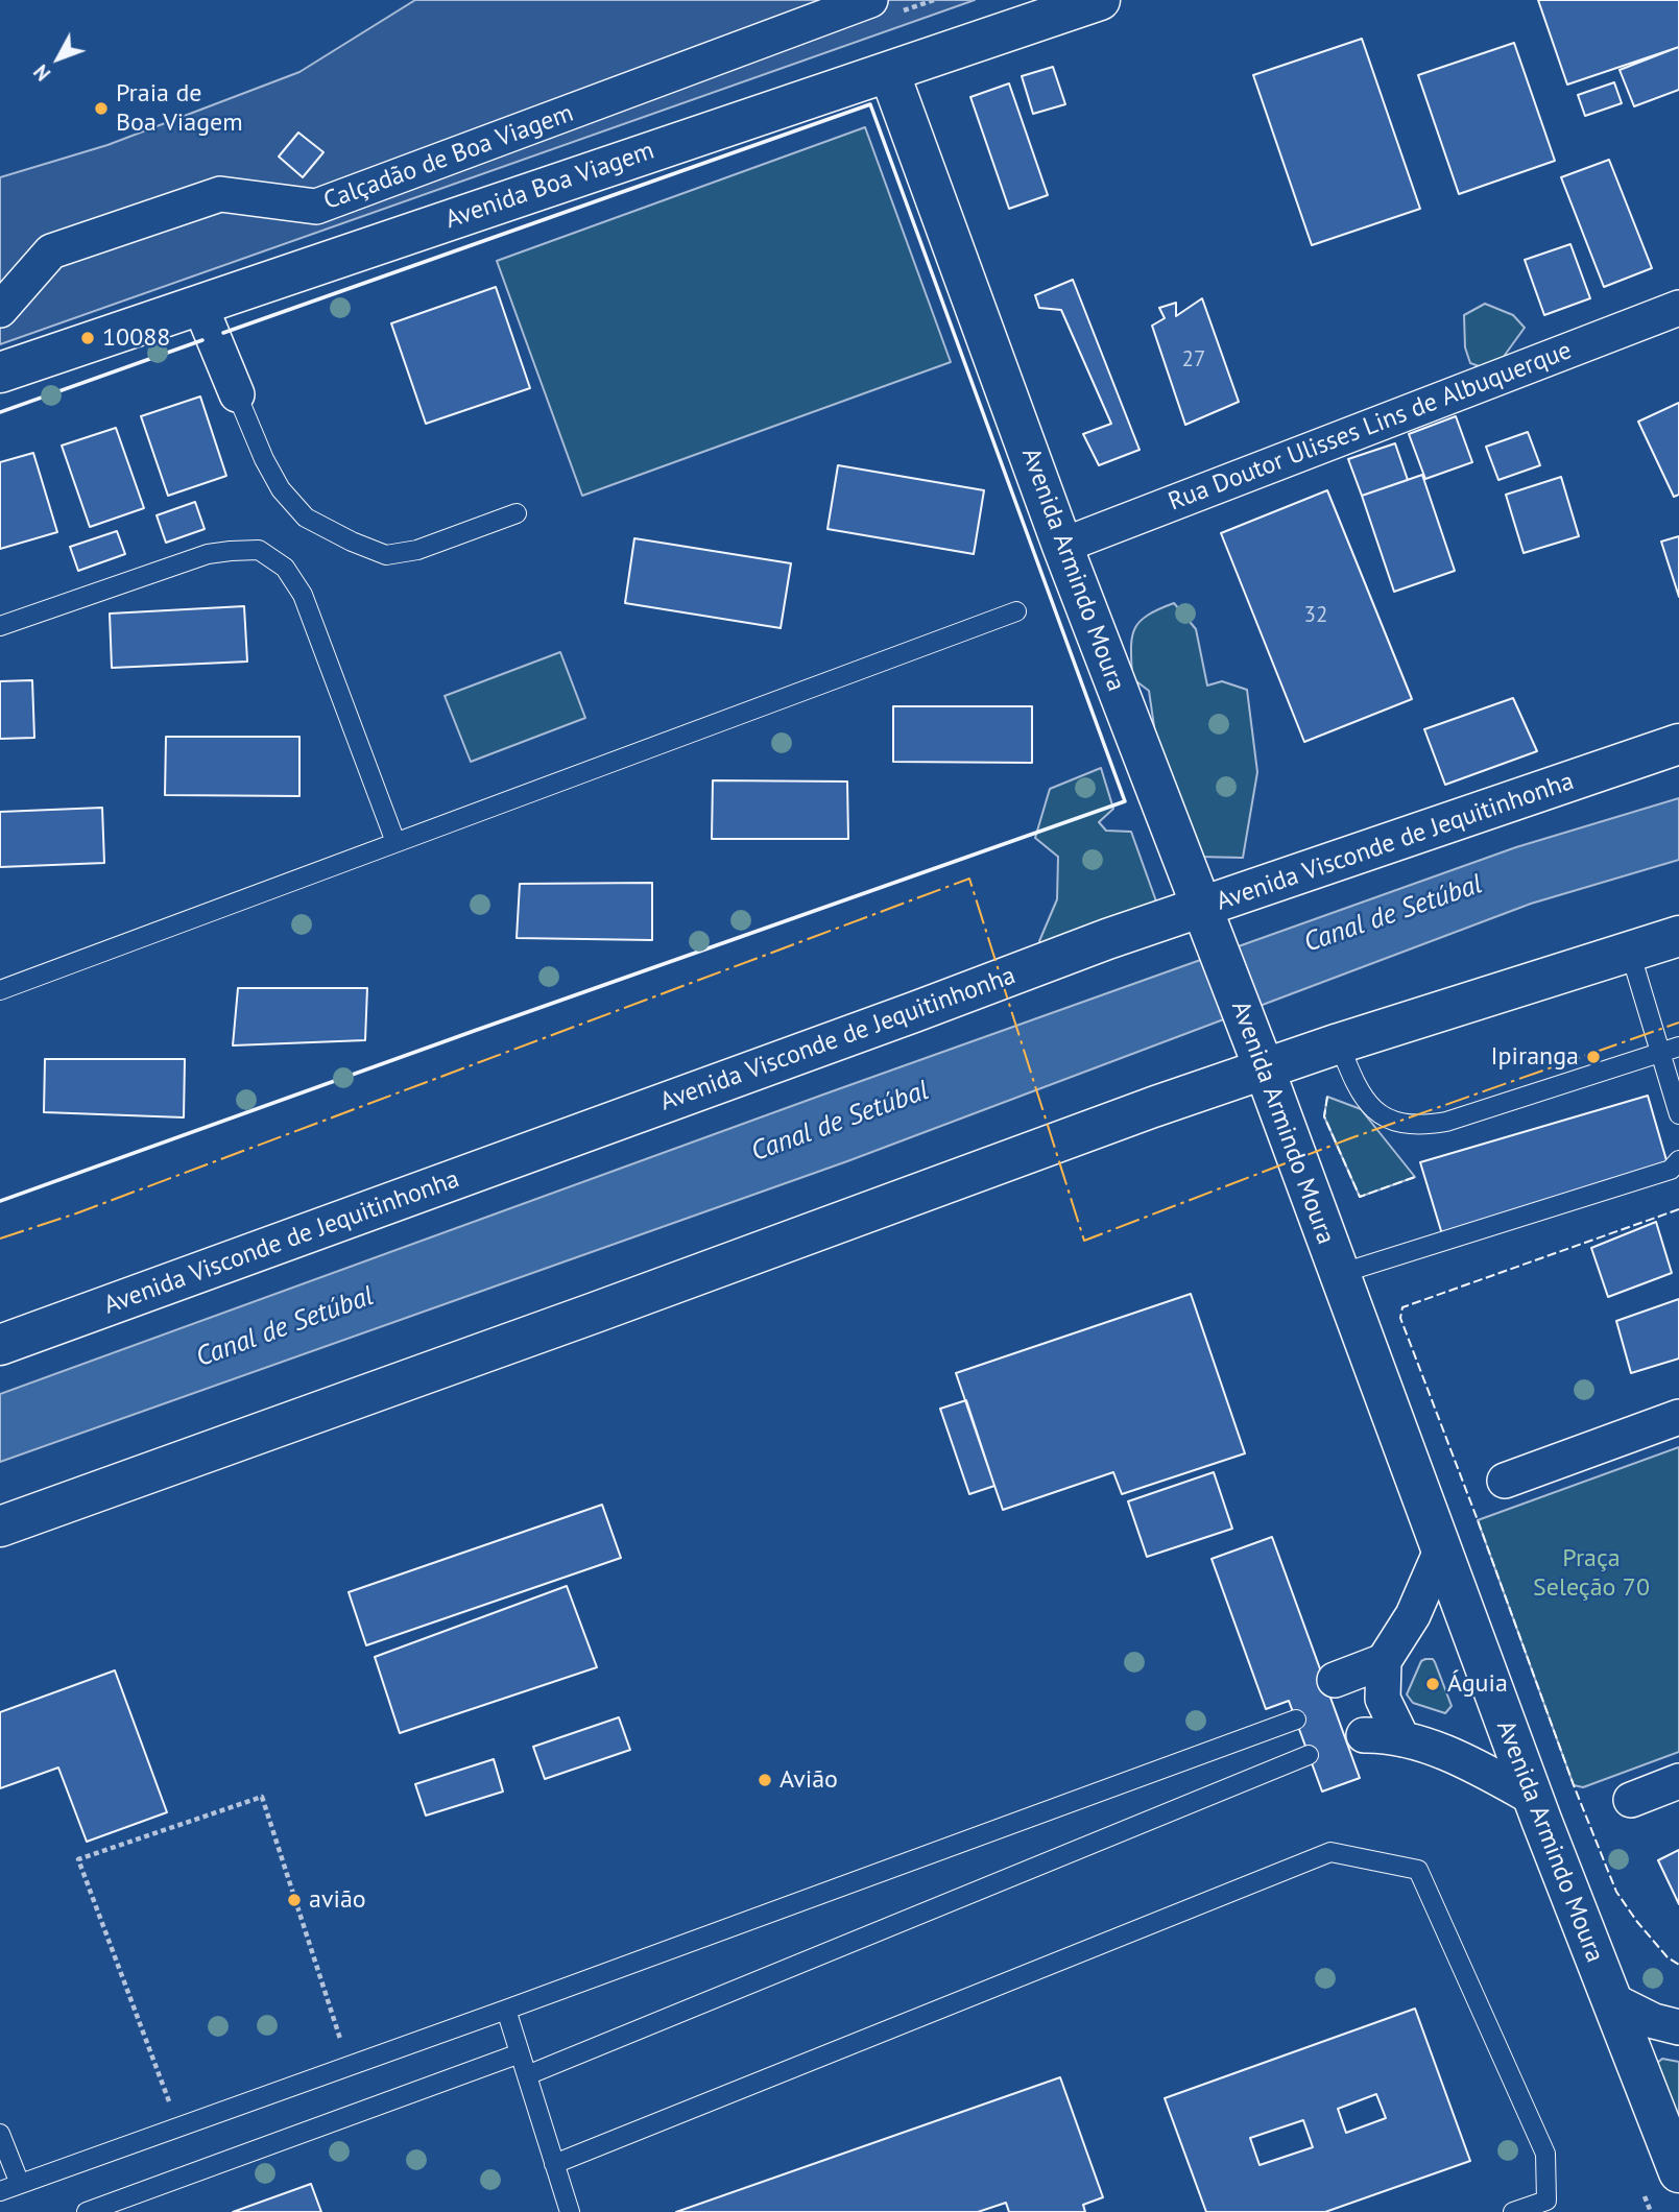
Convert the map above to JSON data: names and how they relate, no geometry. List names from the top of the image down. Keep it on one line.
{"streets":{"main road":["Avenida Boa Viagem","Avenida Armindo Moura","Avenida Visconde de Jequitinhonha"],"street":["Calçadão de Boa Viagem","Rua Doutor Ulisses Lins de Albuquerque"]},"crossings":[["Avenida Boa Viagem","Avenida Armindo Moura"],["Rua Doutor Ulisses Lins de Albuquerque","Avenida Armindo Moura"],["Avenida Armindo Moura","Avenida Visconde de Jequitinhonha"]],"water":["Canal de Setúbal"],"parks":["Praça Seleção 70"],"places":["Praia de Boa Viagem","10088","Ipiranga","Águia","Avião","avião"],"house_numbers":["27","32"],"north":"bottom left"}
